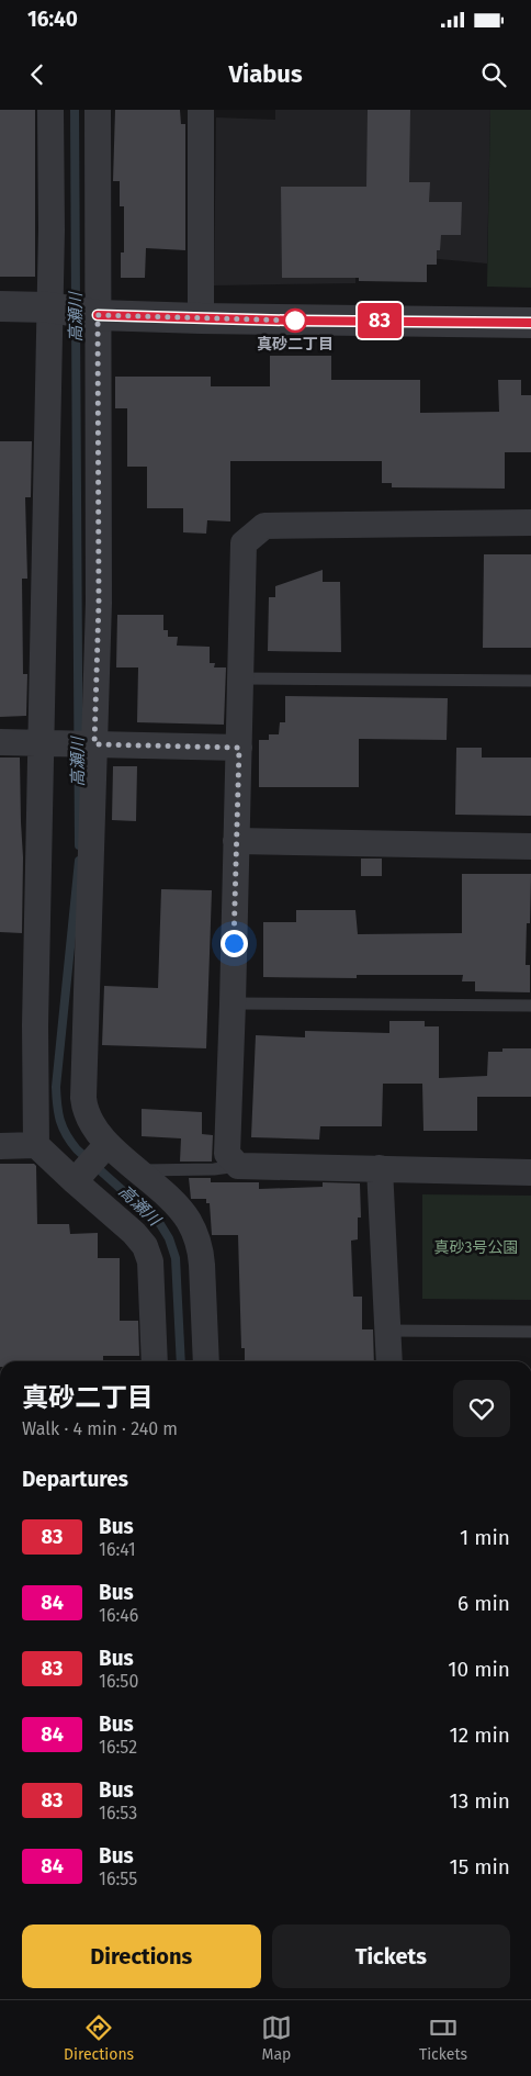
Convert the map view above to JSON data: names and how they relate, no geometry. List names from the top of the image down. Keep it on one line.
{"water":["高瀬川"],"parks":["真砂3号公園"],"places":["真砂二丁目"],"lines":["bus line 83"],"page":{"status":"16:40","header":"Viabus","on_map":"83","heading":[["真砂二丁目","Walk · 4 min · 240 m"],"Departures"],"list":[{"mark":"83","name":"Bus","note":"16:41","value":"1 min"},{"mark":"84","name":"Bus","note":"16:46","value":"6 min"},{"mark":"83","name":"Bus","note":"16:50","value":"10 min"},{"mark":"84","name":"Bus","note":"16:52","value":"12 min"},{"mark":"83","name":"Bus","note":"16:53","value":"13 min"},{"mark":"84","name":"Bus","note":"16:55","value":"15 min"}],"buttons":["Directions","Tickets"],"tabs":["Directions","Map","Tickets"]}}
